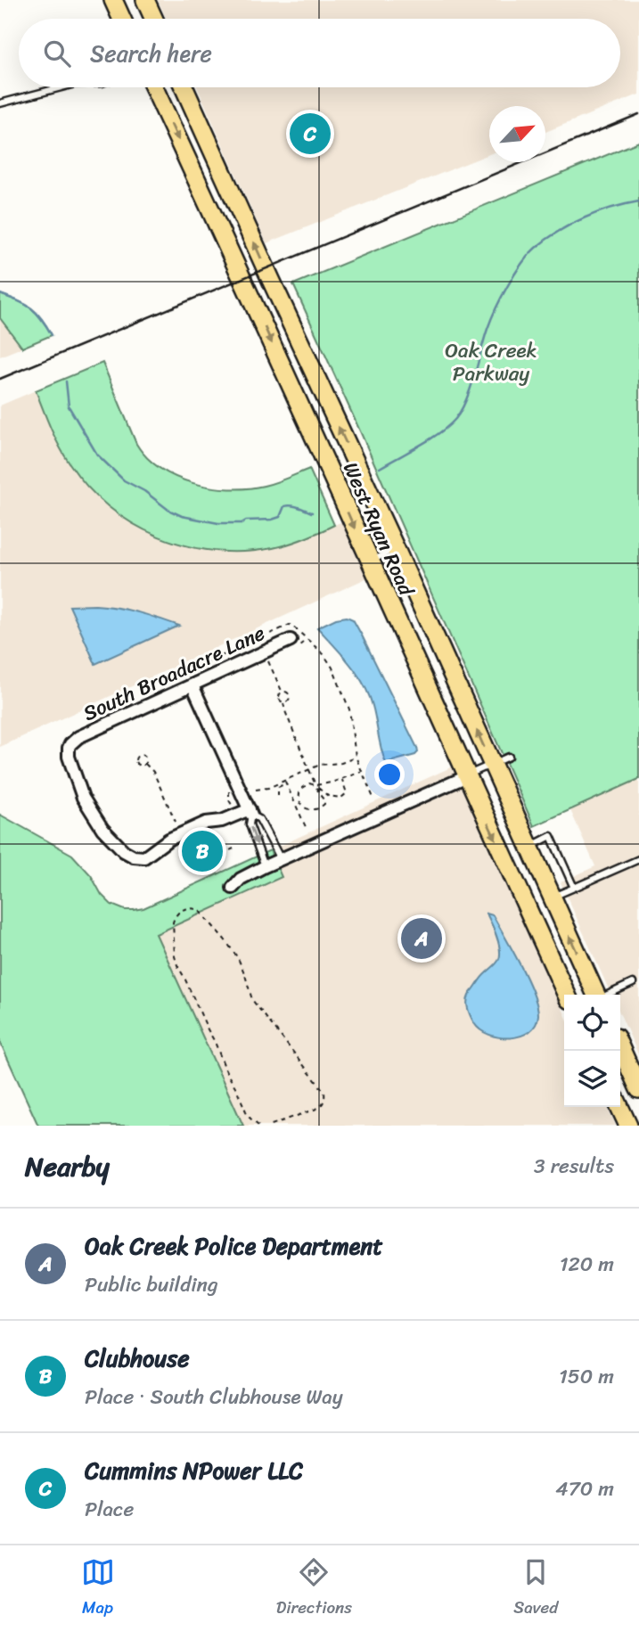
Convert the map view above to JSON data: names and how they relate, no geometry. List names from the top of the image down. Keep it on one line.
{"streets":{"main road":["West Ryan Road"],"street":["South Broadacre Lane"]},"parks":["Oak Creek Parkway"],"north":"top right","page":{"search":"Search here","pins":["C","B","A"],"heading":["Nearby","3 results"],"list":[{"mark":"A","name":"Oak Creek Police Department","note":"Public building","value":"120 m"},{"mark":"B","name":"Clubhouse","note":"Place · South Clubhouse Way","value":"150 m"},{"mark":"C","name":"Cummins NPower LLC","note":"Place","value":"470 m"}],"nav":["Map","Directions","Saved"]}}
